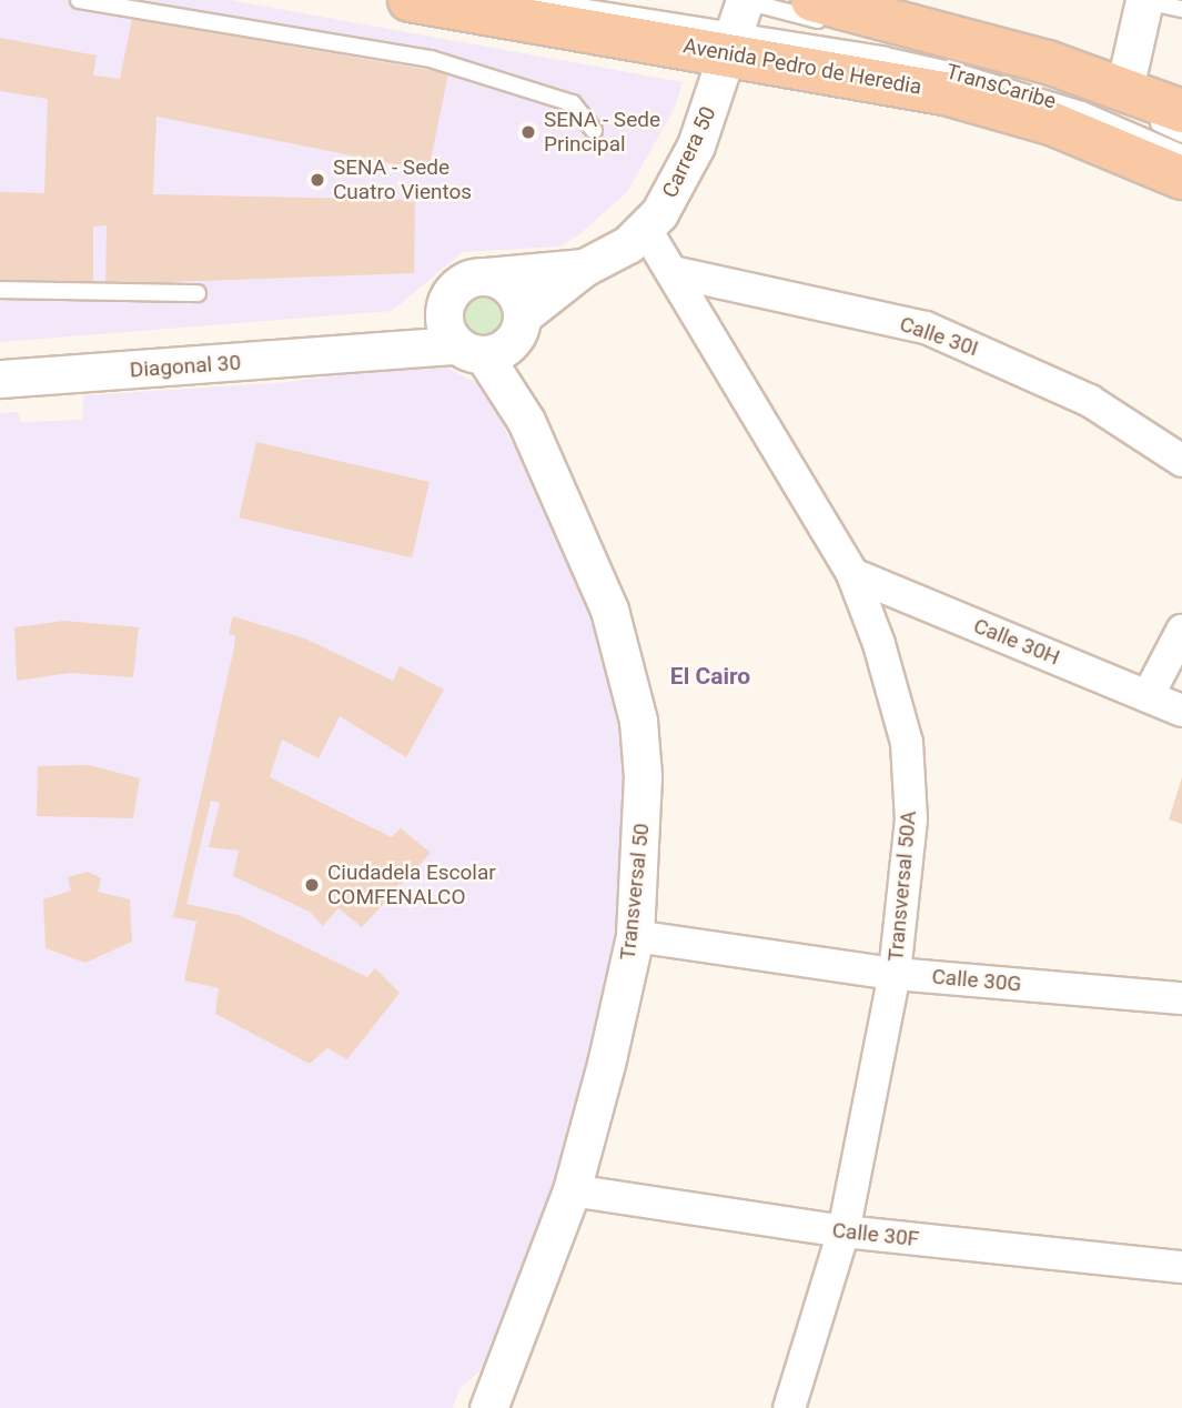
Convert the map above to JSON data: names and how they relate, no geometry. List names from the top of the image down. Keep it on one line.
{"streets":{"highway":["Avenida Pedro de Heredia"],"street":["Carrera 50","Calle 30I","Diagonal 30","Calle 30H","Transversal 50A","Transversal 50","Calle 30G","Calle 30F"],"lane":["TransCaribe"]},"crossings":[["Avenida Pedro de Heredia","TransCaribe"],["Avenida Pedro de Heredia","Carrera 50"],["TransCaribe","Carrera 50"],["Carrera 50","Diagonal 30"],["Carrera 50","Transversal 50A"],["Carrera 50","Transversal 50"],["Calle 30I","Transversal 50A"],["Diagonal 30","Transversal 50"],["Calle 30H","Transversal 50A"],["Transversal 50A","Calle 30G"],["Transversal 50A","Calle 30F"],["Transversal 50","Calle 30G"],["Transversal 50","Calle 30F"]],"districts":["El Cairo"],"places":["SENA - Sede Principal","SENA - Sede Cuatro Vientos","Ciudadela Escolar COMFENALCO"]}
